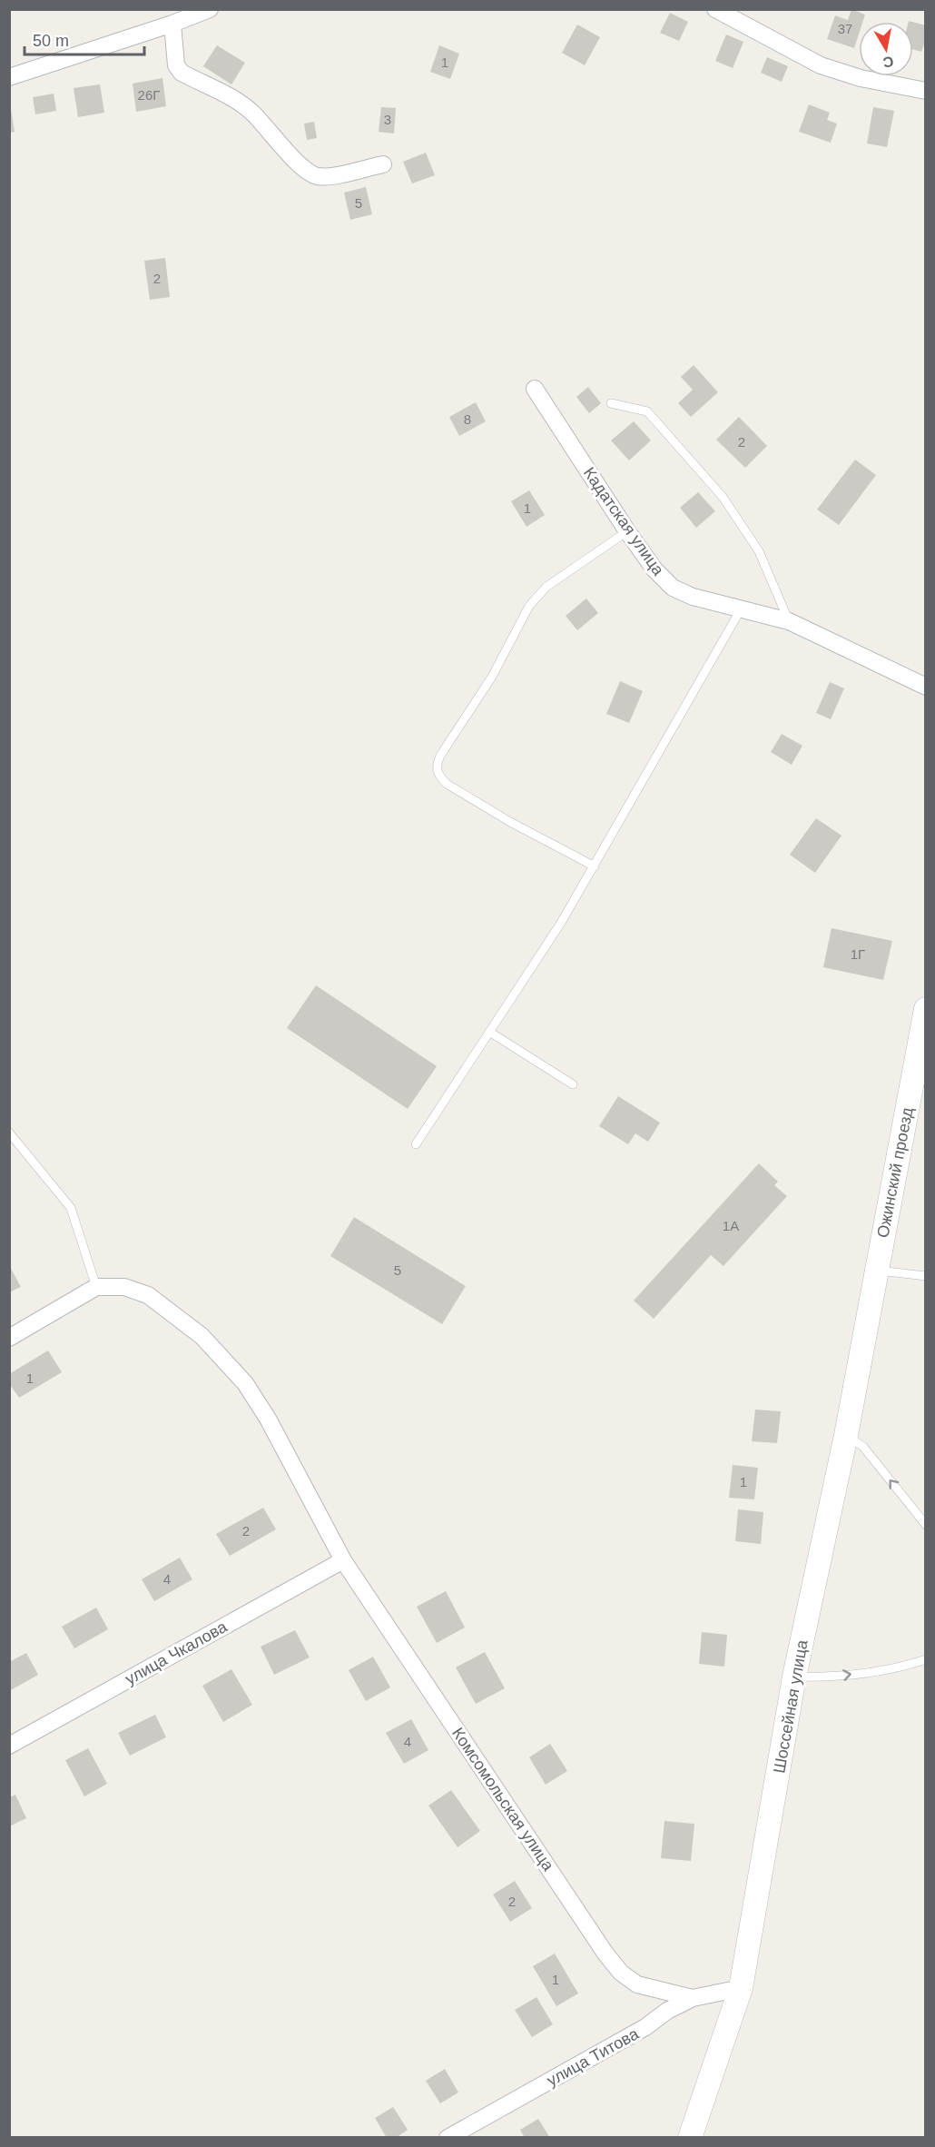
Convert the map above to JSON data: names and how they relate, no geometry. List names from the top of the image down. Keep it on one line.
{"streets":{"main road":["Ожинский проезд","Шоссейная улица"],"street":["Кадатская улица","улица Чкалова","Комсомольская улица","улица Титова"]},"crossings":[["Ожинский проезд","Шоссейная улица"],["улица Чкалова","Комсомольская улица"],["Шоссейная улица","улица Титова"],["Комсомольская улица","улица Титова"]],"house_numbers":["37","1","26Г","3","5","2","8","2","1","1Г","1А","5","1","1","2","4","4","2","1"],"scale_bar":"50 m","north":"bottom"}
